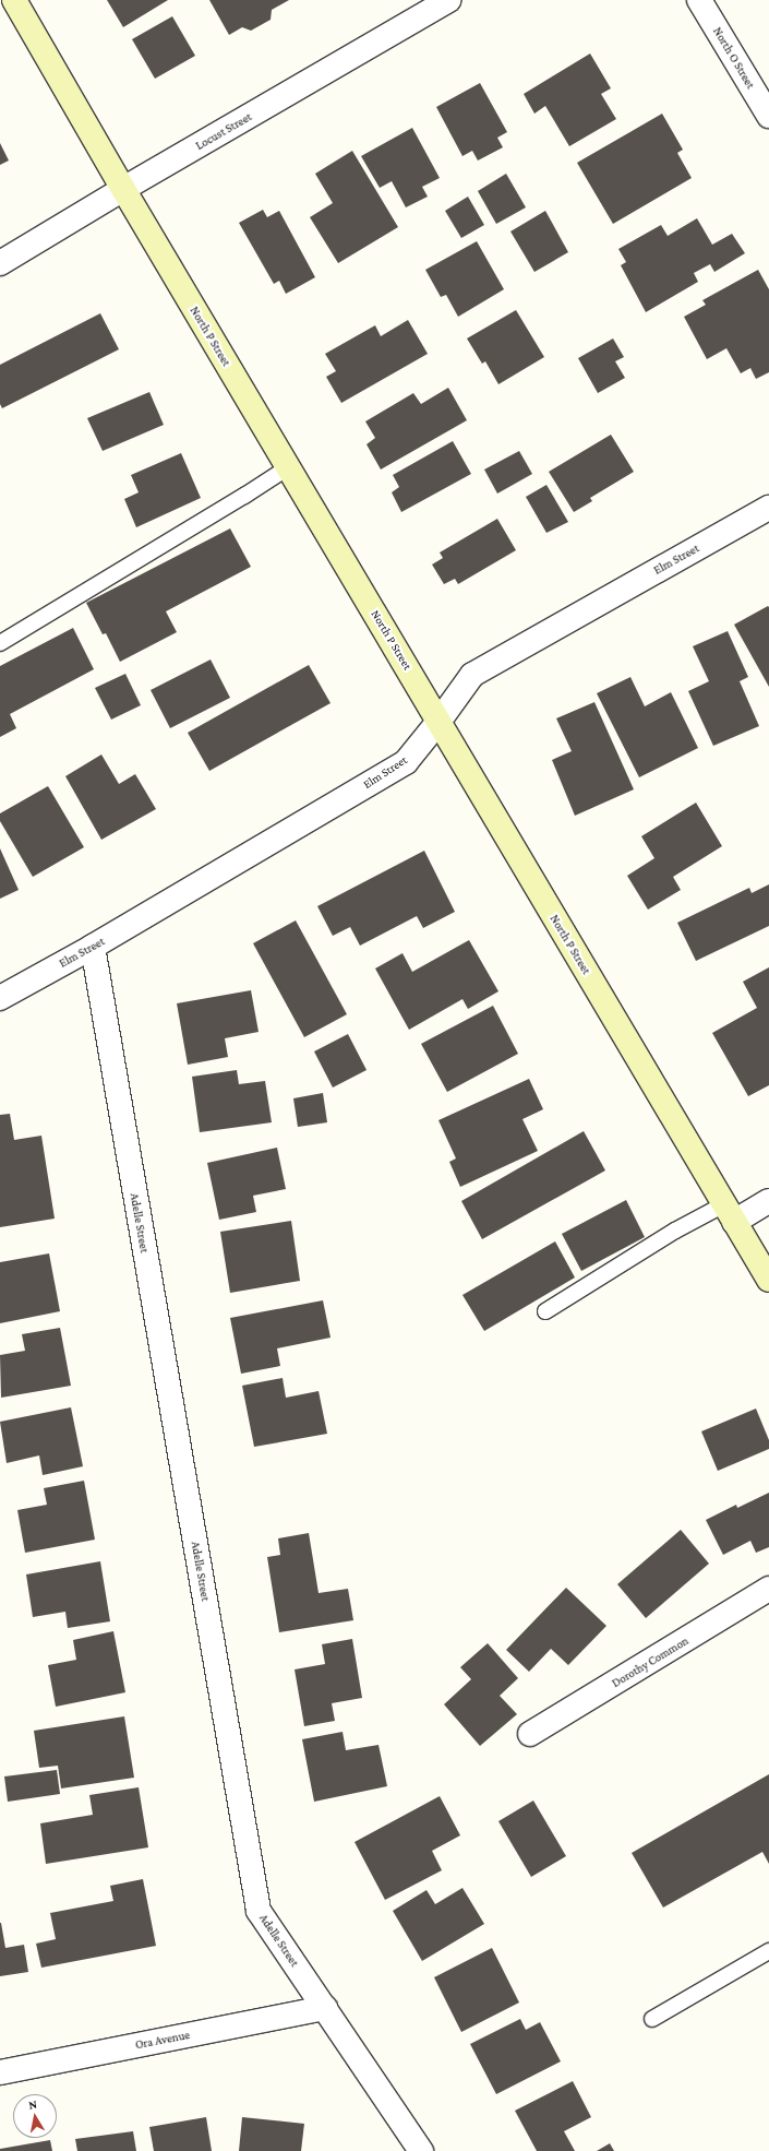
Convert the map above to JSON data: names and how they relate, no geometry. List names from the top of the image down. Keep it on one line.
{"streets":{"street":["North O Street","Locust Street","North P Street","Elm Street","Adelle Street","Dorothy Common","Ora Avenue"]},"crossings":[["Locust Street","North P Street"],["North P Street","Elm Street"],["Elm Street","Adelle Street"],["Adelle Street","Ora Avenue"]],"north":"top"}
